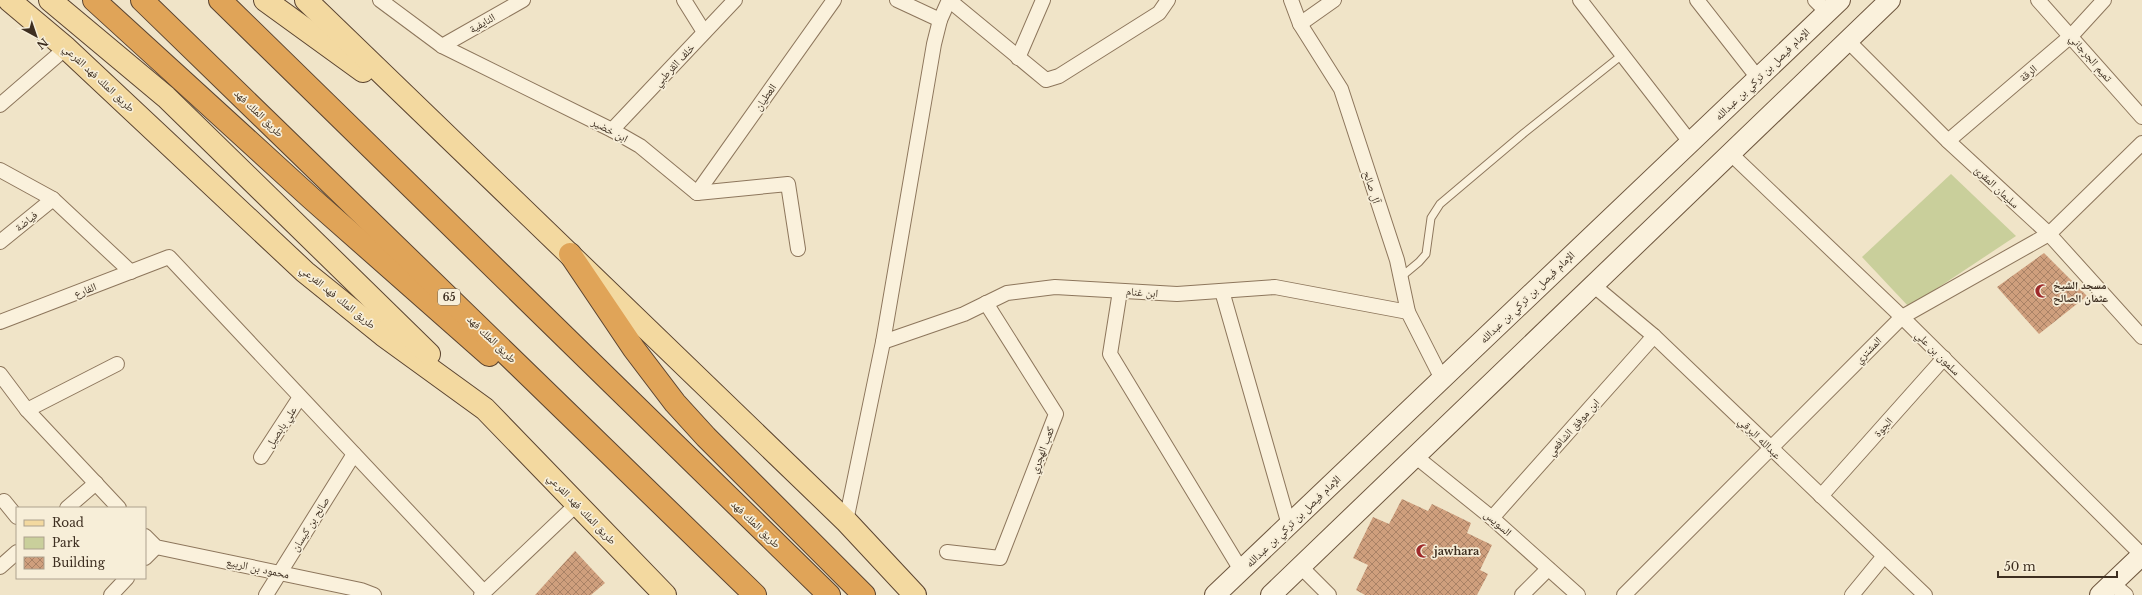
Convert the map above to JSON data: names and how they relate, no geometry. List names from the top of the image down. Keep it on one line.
{"streets":{"highway":["طريق الملك فهد","65"],"main road":["الإمام فيصل بن تركي بن عبدالله","طريق الملك فهد الفرعي"],"street":["النايفية","تميم الجرجاني","خلف القرطبي","الرقة","العطيان","ابن خضير","آل صالح","سليمان المقرئ","فياضة","الفارع","ابن غنام","المشتري","سلمون بن علي","علي بابصيل","ابن موفق الشافعي","الجوة","عبدالله البرقي","كعب الهجري","السويس","صالح بن كيسان","محمود بن الربيع"]},"crossings":[["النايفية","ابن خضير"],["تميم الجرجاني","الرقة"],["خلف القرطبي","ابن خضير"],["الرقة","سليمان المقرئ"],["الإمام فيصل بن تركي بن عبدالله","آل صالح"],["العطيان","ابن خضير"],["آل صالح","ابن غنام"],["سليمان المقرئ","المشتري"],["الفارع","علي بابصيل"],["ابن غنام","كعب الهجري"],["المشتري","سلمون بن علي"],["المشتري","عبدالله البرقي"],["سلمون بن علي","الجوة"],["ابن موفق الشافعي","عبدالله البرقي"],["ابن موفق الشافعي","السويس"],["الجوة","عبدالله البرقي"],["صالح بن كيسان","محمود بن الربيع"]],"places":{"mosque":["مسجد الشيخ عثمان الصالح","jawhara"]},"legend":["Road","Park","Building"],"scale_bar":"50 m","north":"bottom right"}
